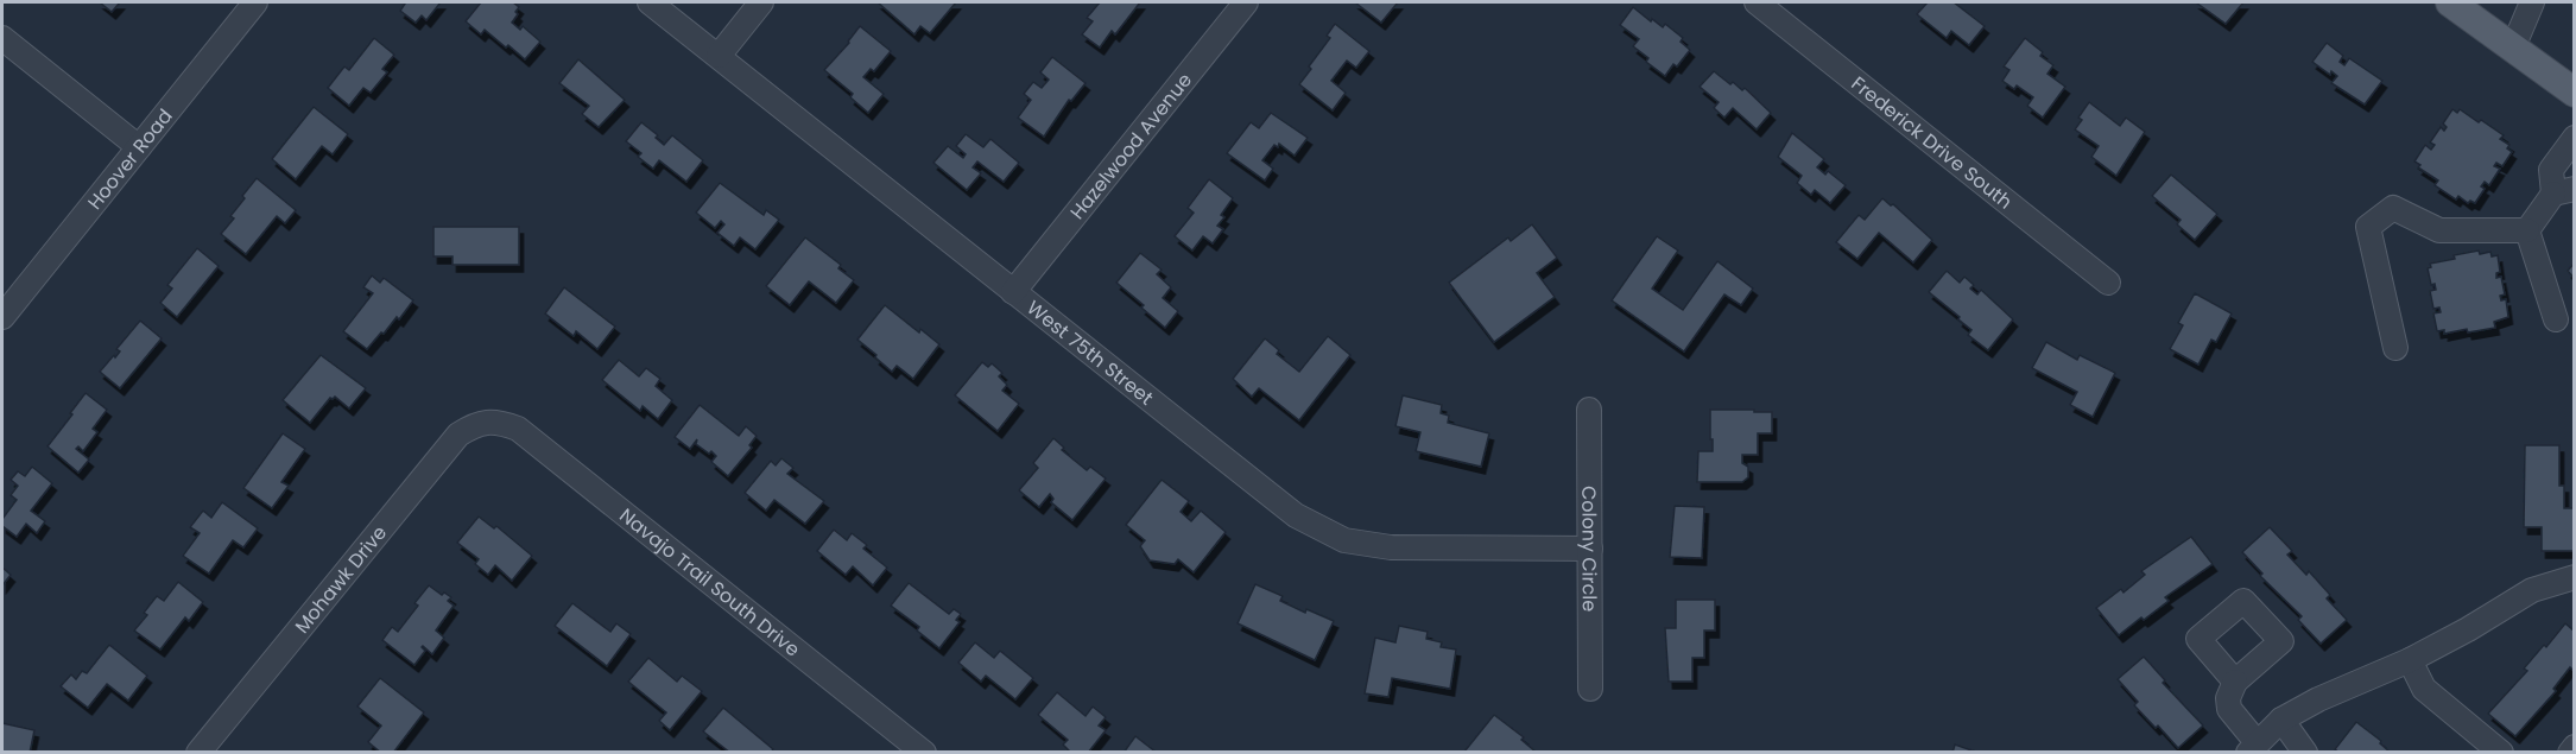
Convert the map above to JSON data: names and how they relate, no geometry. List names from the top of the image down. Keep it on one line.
{"streets":{"street":["Frederick Drive South","Hazelwood Avenue","Hoover Road","West 75th Street","Colony Circle","Mohawk Drive","Navajo Trail South Drive"]},"crossings":[["Hazelwood Avenue","West 75th Street"],["West 75th Street","Colony Circle"],["Mohawk Drive","Navajo Trail South Drive"]]}
